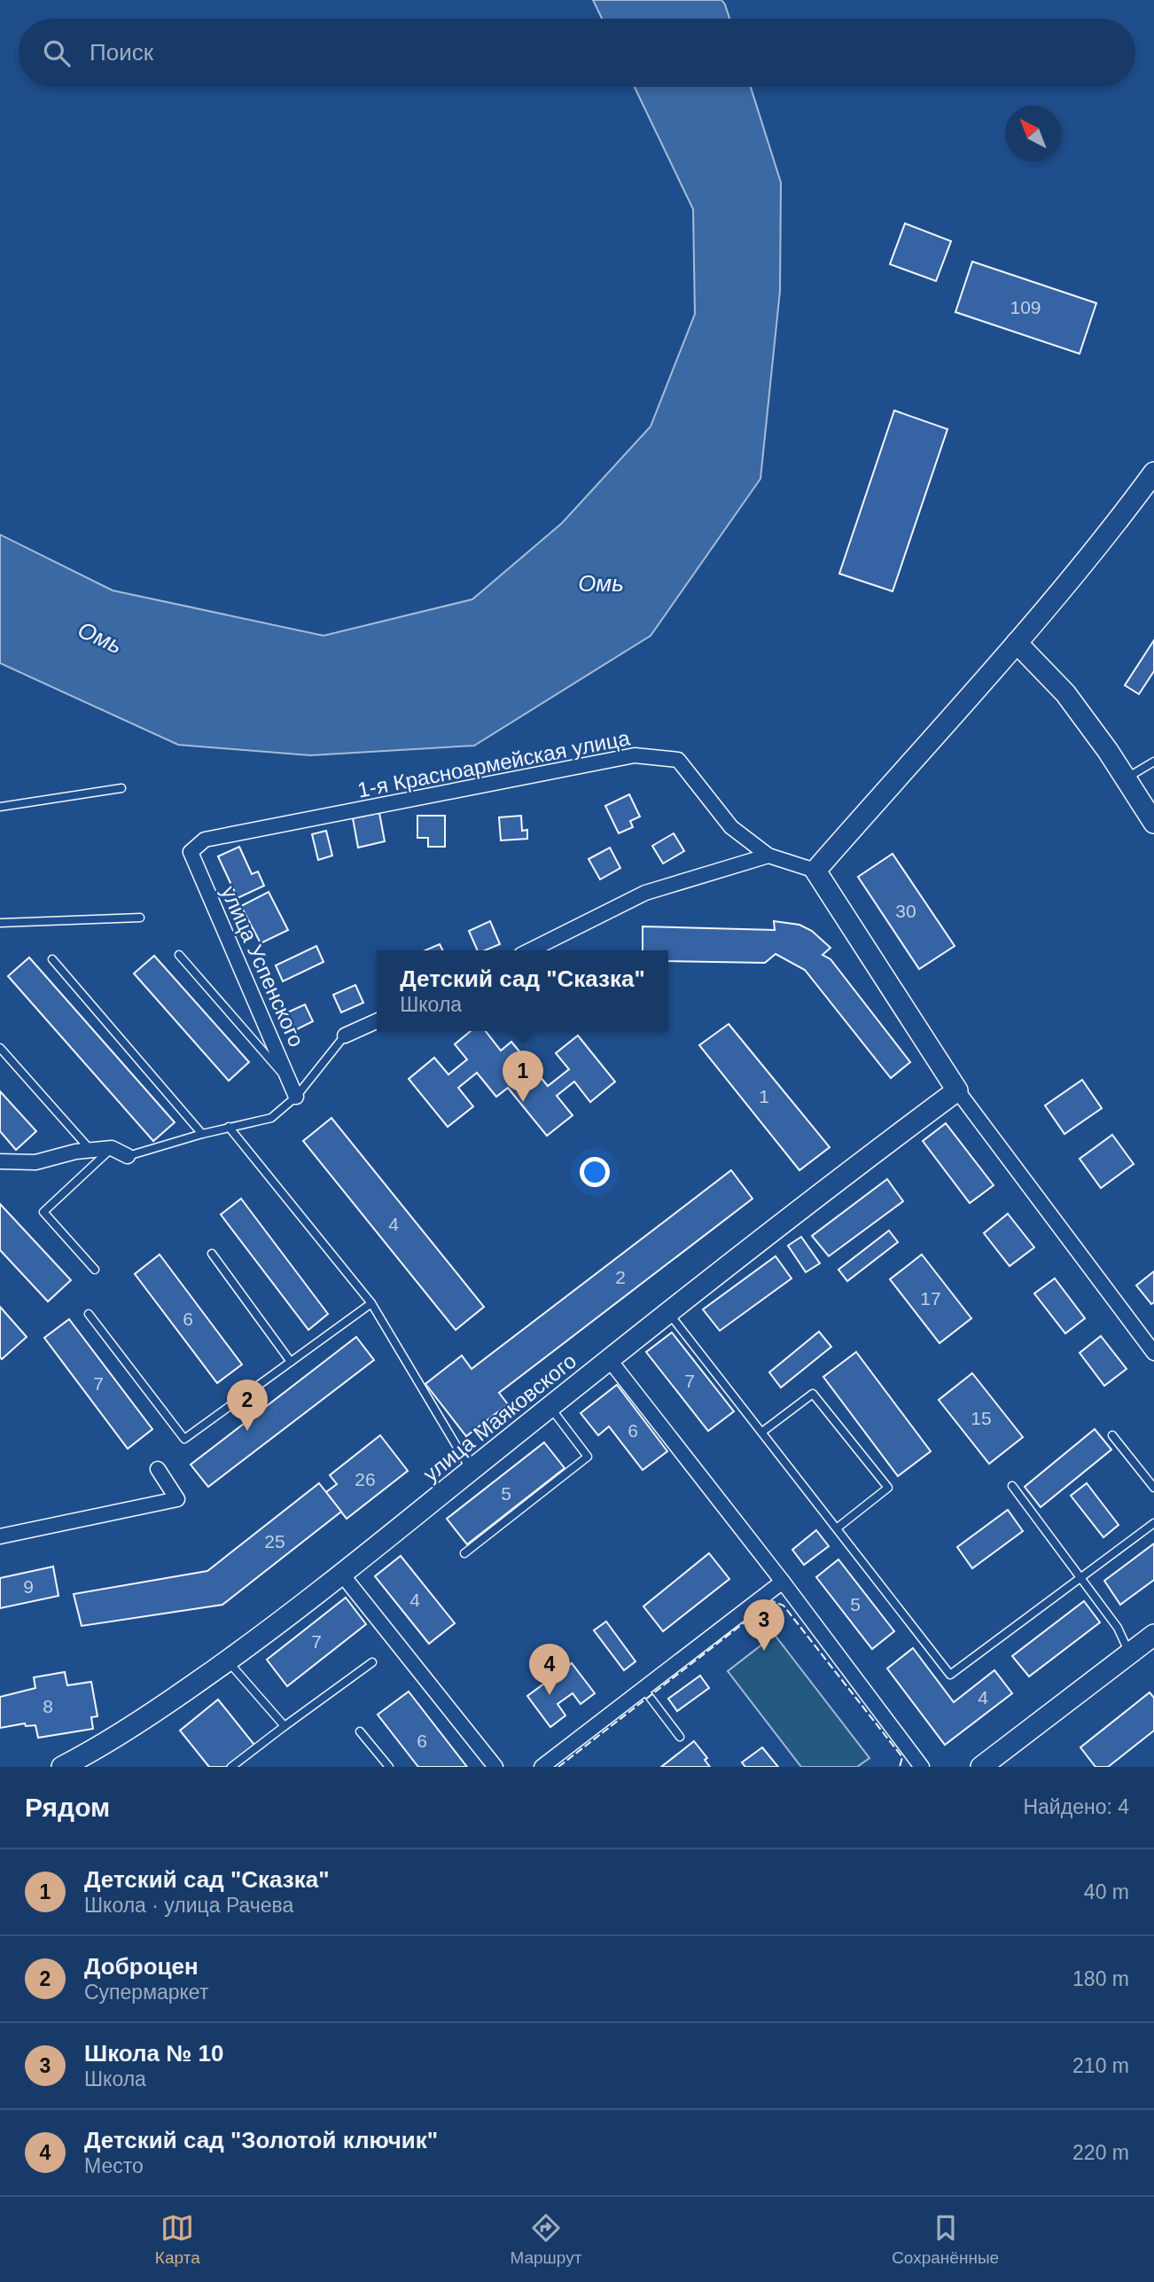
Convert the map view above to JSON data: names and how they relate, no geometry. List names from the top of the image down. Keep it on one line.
{"streets":{"street":["1-я Красноармейская улица","улица Успенского","улица Маяковского"]},"crossings":[["1-я Красноармейская улица","улица Успенского"]],"water":["Омь"],"house_numbers":["109","30","1","4","2","17","6","7","7","15","6","26","5","25","9","4","5","7","4","8","6"],"north":"top left","page":{"search":"Поиск","popup":["Детский сад \"Сказка\"","Школа"],"pins":["1","2","3","4"],"heading":["Рядом","Найдено: 4"],"list":[{"mark":"1","name":"Детский сад \"Сказка\"","note":"Школа · улица Рачева","value":"40 m"},{"mark":"2","name":"Доброцен","note":"Супермаркет","value":"180 m"},{"mark":"3","name":"Школа № 10","note":"Школа","value":"210 m"},{"mark":"4","name":"Детский сад \"Золотой ключик\"","note":"Место","value":"220 m"}],"nav":["Карта","Маршрут","Сохранённые"]}}
